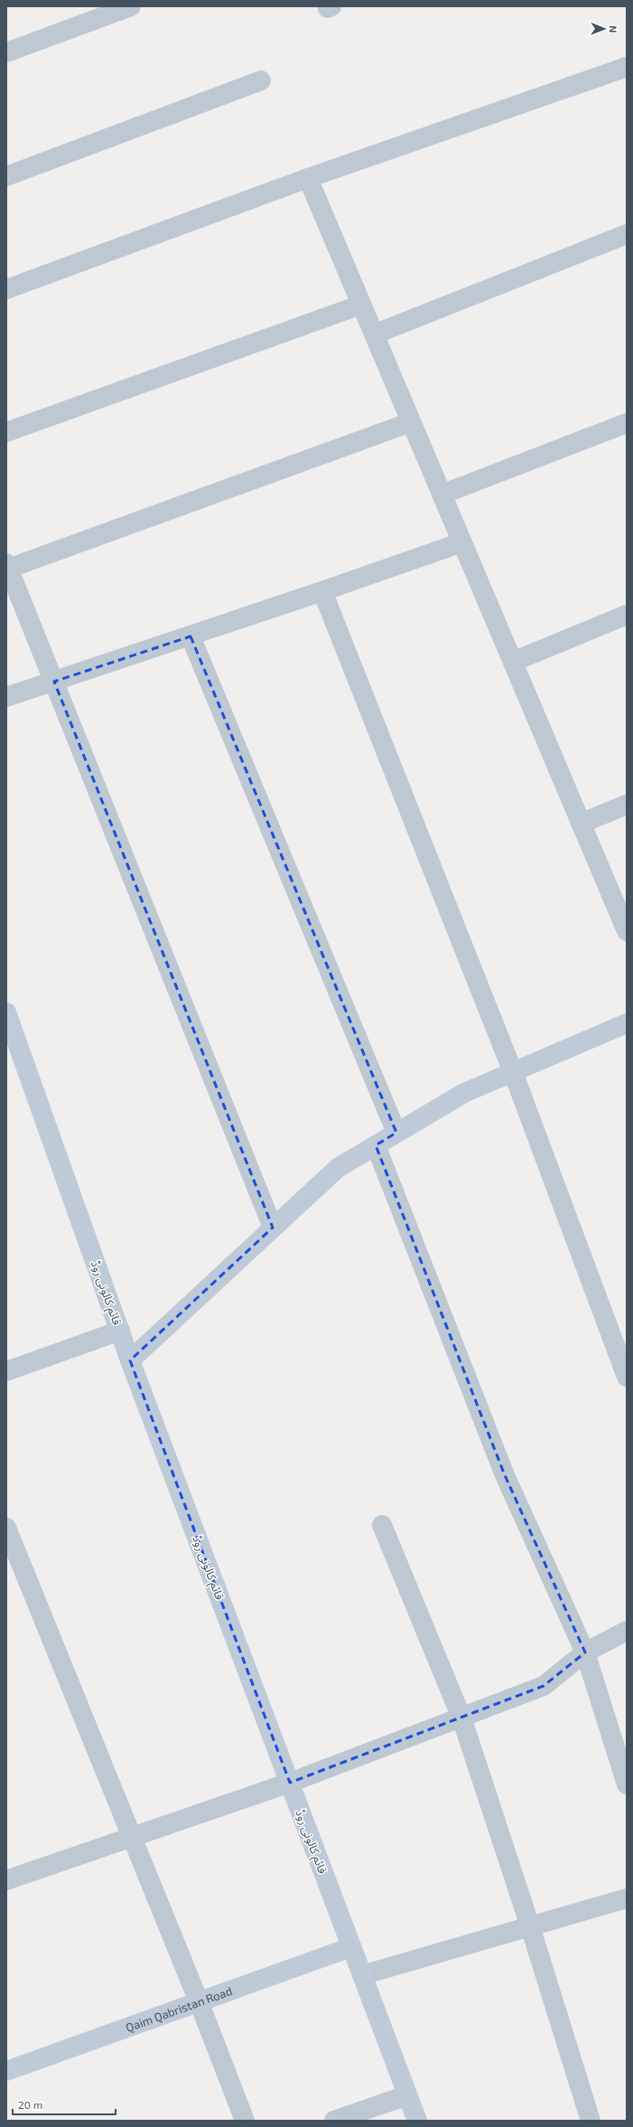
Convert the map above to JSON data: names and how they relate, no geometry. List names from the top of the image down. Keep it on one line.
{"streets":{"street":["قائم کالونی روڈ","Qaim Qabristan Road"]},"crossings":[["قائم کالونی روڈ","Qaim Qabristan Road"]],"scale_bar":"20 m","north":"right"}
